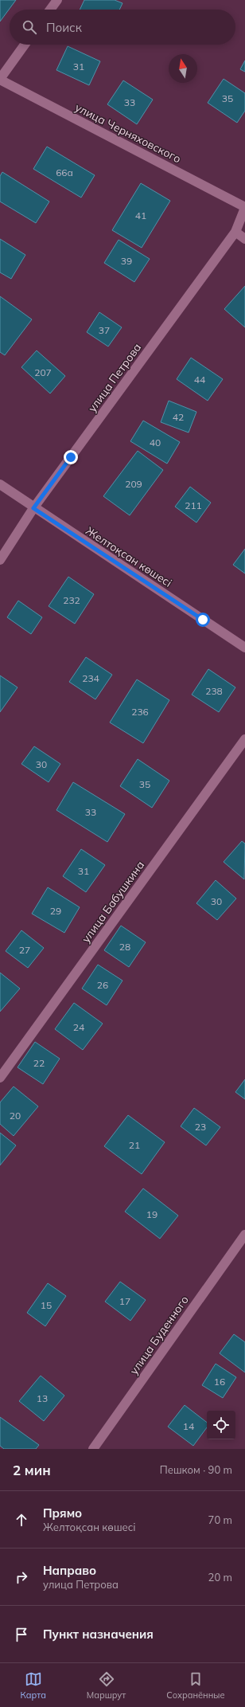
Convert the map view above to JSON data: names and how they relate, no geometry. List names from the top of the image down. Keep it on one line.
{"streets":{"street":["улица Черняховского","улица Петрова","Желтоқсан көшесі","улица Бабушкина","улица Буденного"]},"crossings":[["улица Черняховского","улица Петрова"],["улица Петрова","Желтоқсан көшесі"]],"house_numbers":["31","35","33","66а","41","39","37","207","44","42","40","209","211","232","234","238","236","30","35","33","31","30","29","28","27","26","24","22","20","23","21","19","17","15","16","13","14"],"north":"top","page":{"search":"Поиск","heading":["2 мин","Пешком · 90 m"],"list":[["Прямо","Желтоқсан көшесі","70 m"],["Направо","улица Петрова","20 m"],"Пункт назначения"],"nav":["Карта","Маршрут","Сохранённые"]}}
